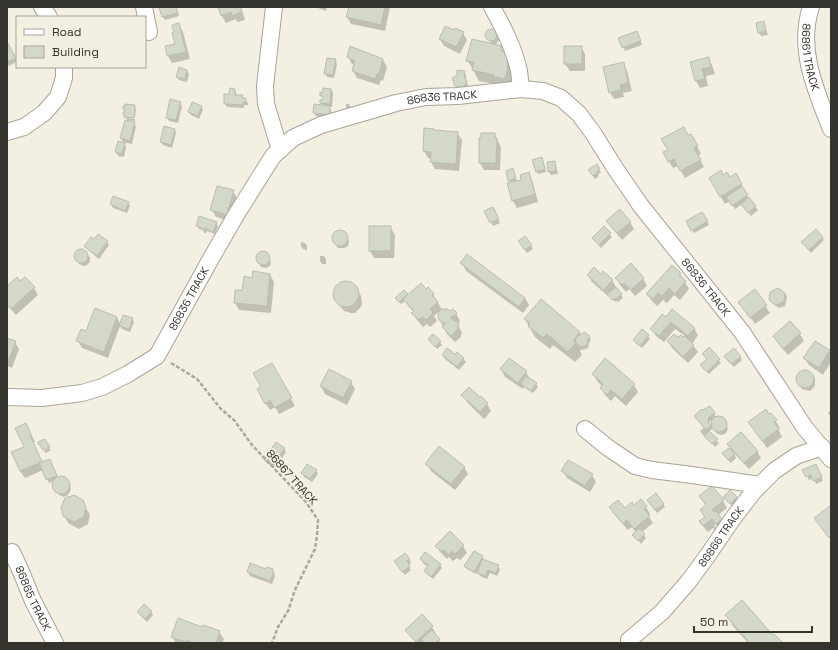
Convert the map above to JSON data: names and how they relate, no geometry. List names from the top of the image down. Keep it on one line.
{"streets":{"street":["86861 TRACK","86836 TRACK","86866 TRACK","86865 TRACK"],"path":["86867 TRACK"]},"crossings":[["86836 TRACK","86867 TRACK"],["86836 TRACK","86866 TRACK"]],"legend":["Road","Building"],"scale_bar":"50 m"}
